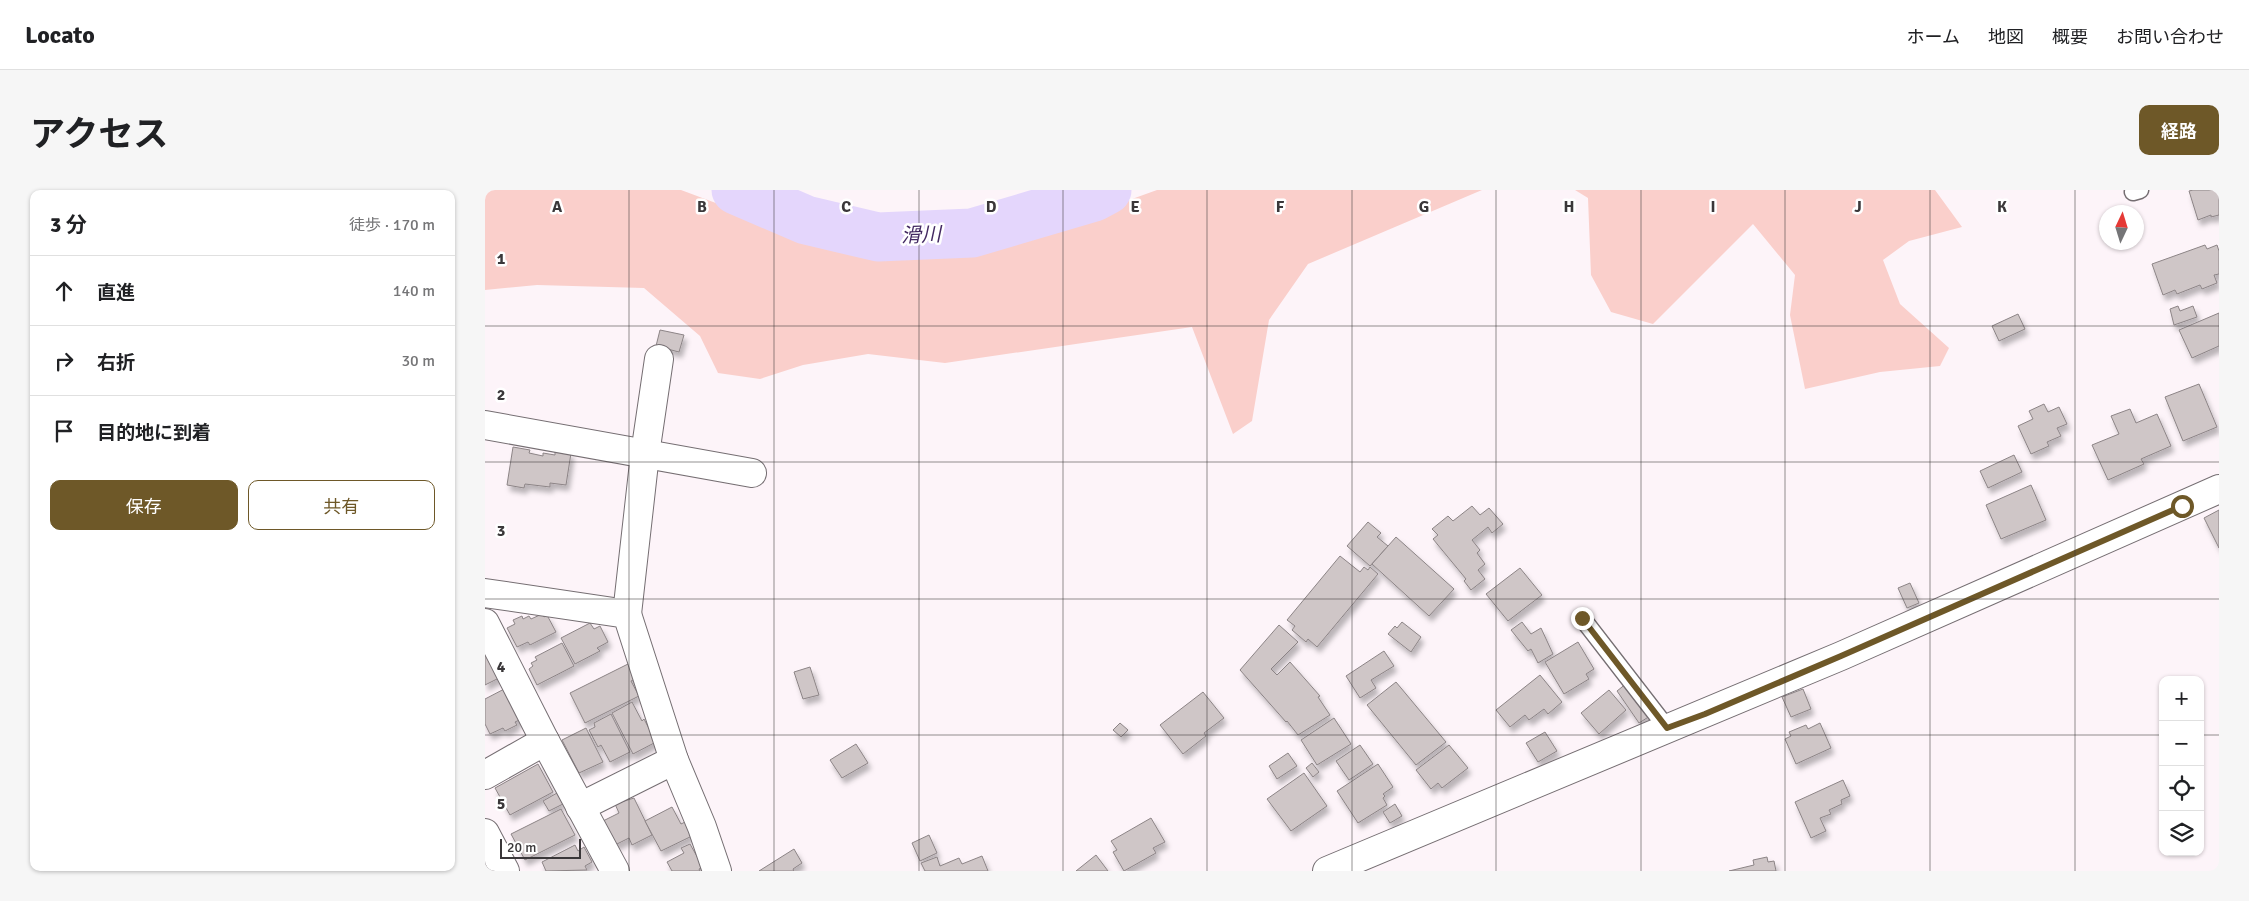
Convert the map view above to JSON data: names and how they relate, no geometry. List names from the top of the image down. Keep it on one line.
{"water":["滑川"],"scale_bar":"20 m","north":"top","page":{"header":"Locato","nav":["ホーム","地図","概要","お問い合わせ"],"title":"アクセス","buttons":["経路",["保存","共有"]],"heading":["3 分","徒歩 · 170 m"],"list":[["直進","140 m"],["右折","30 m"],"目的地に到着"],"map_buttons":["+","−"],"scale":"20 m"},"grid":{"columns":["A","B","C","D","E","F","G","H","I","J","K"],"rows":["1","2","3","4","5"]}}
